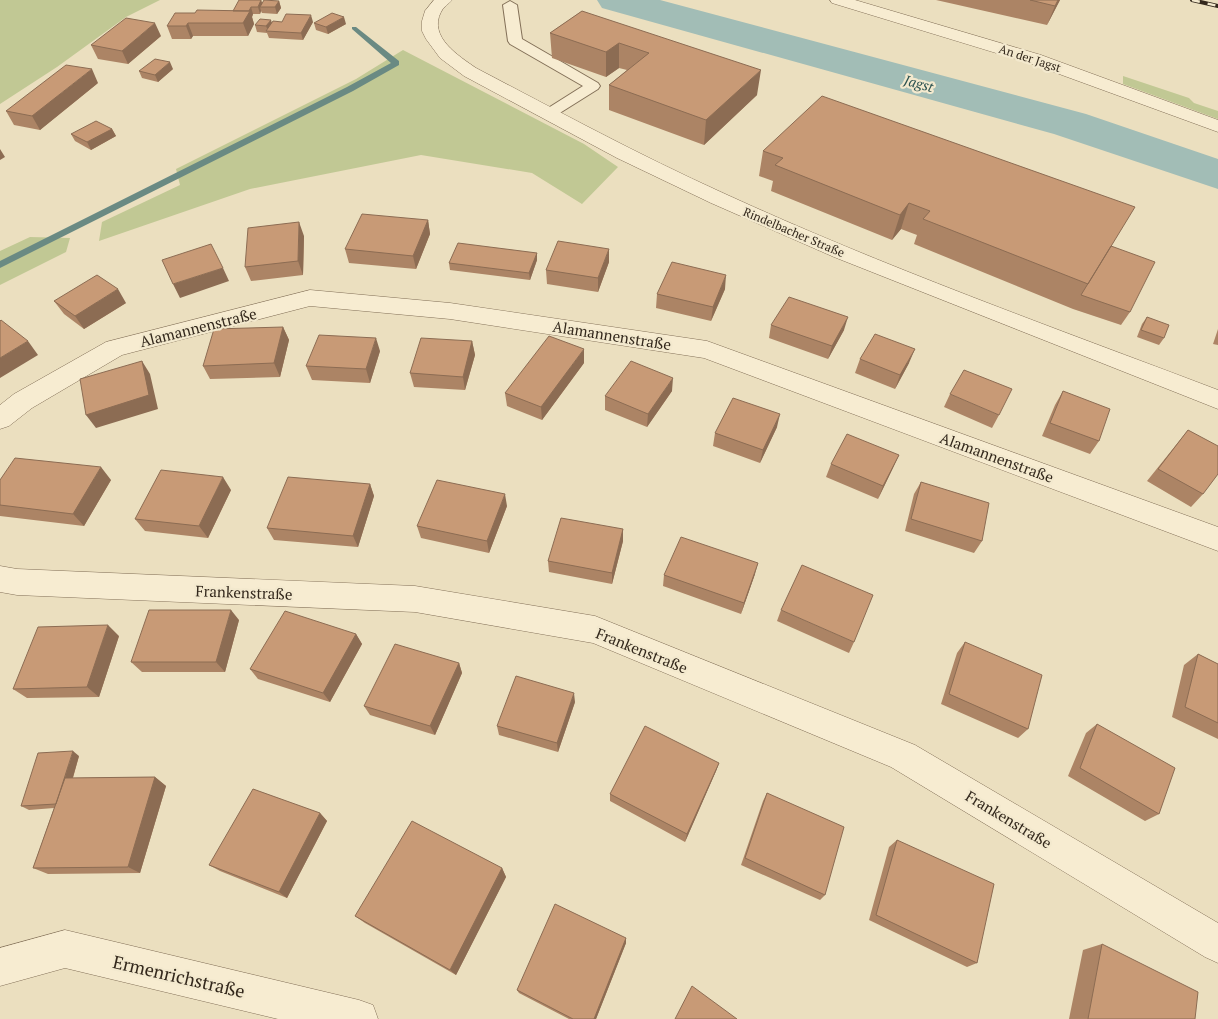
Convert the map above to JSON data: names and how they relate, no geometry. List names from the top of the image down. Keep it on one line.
{"streets":{"street":["An der Jagst","Rindelbacher Straße","Alamannenstraße","Frankenstraße","Ermenrichstraße"]},"water":["Jagst"]}
